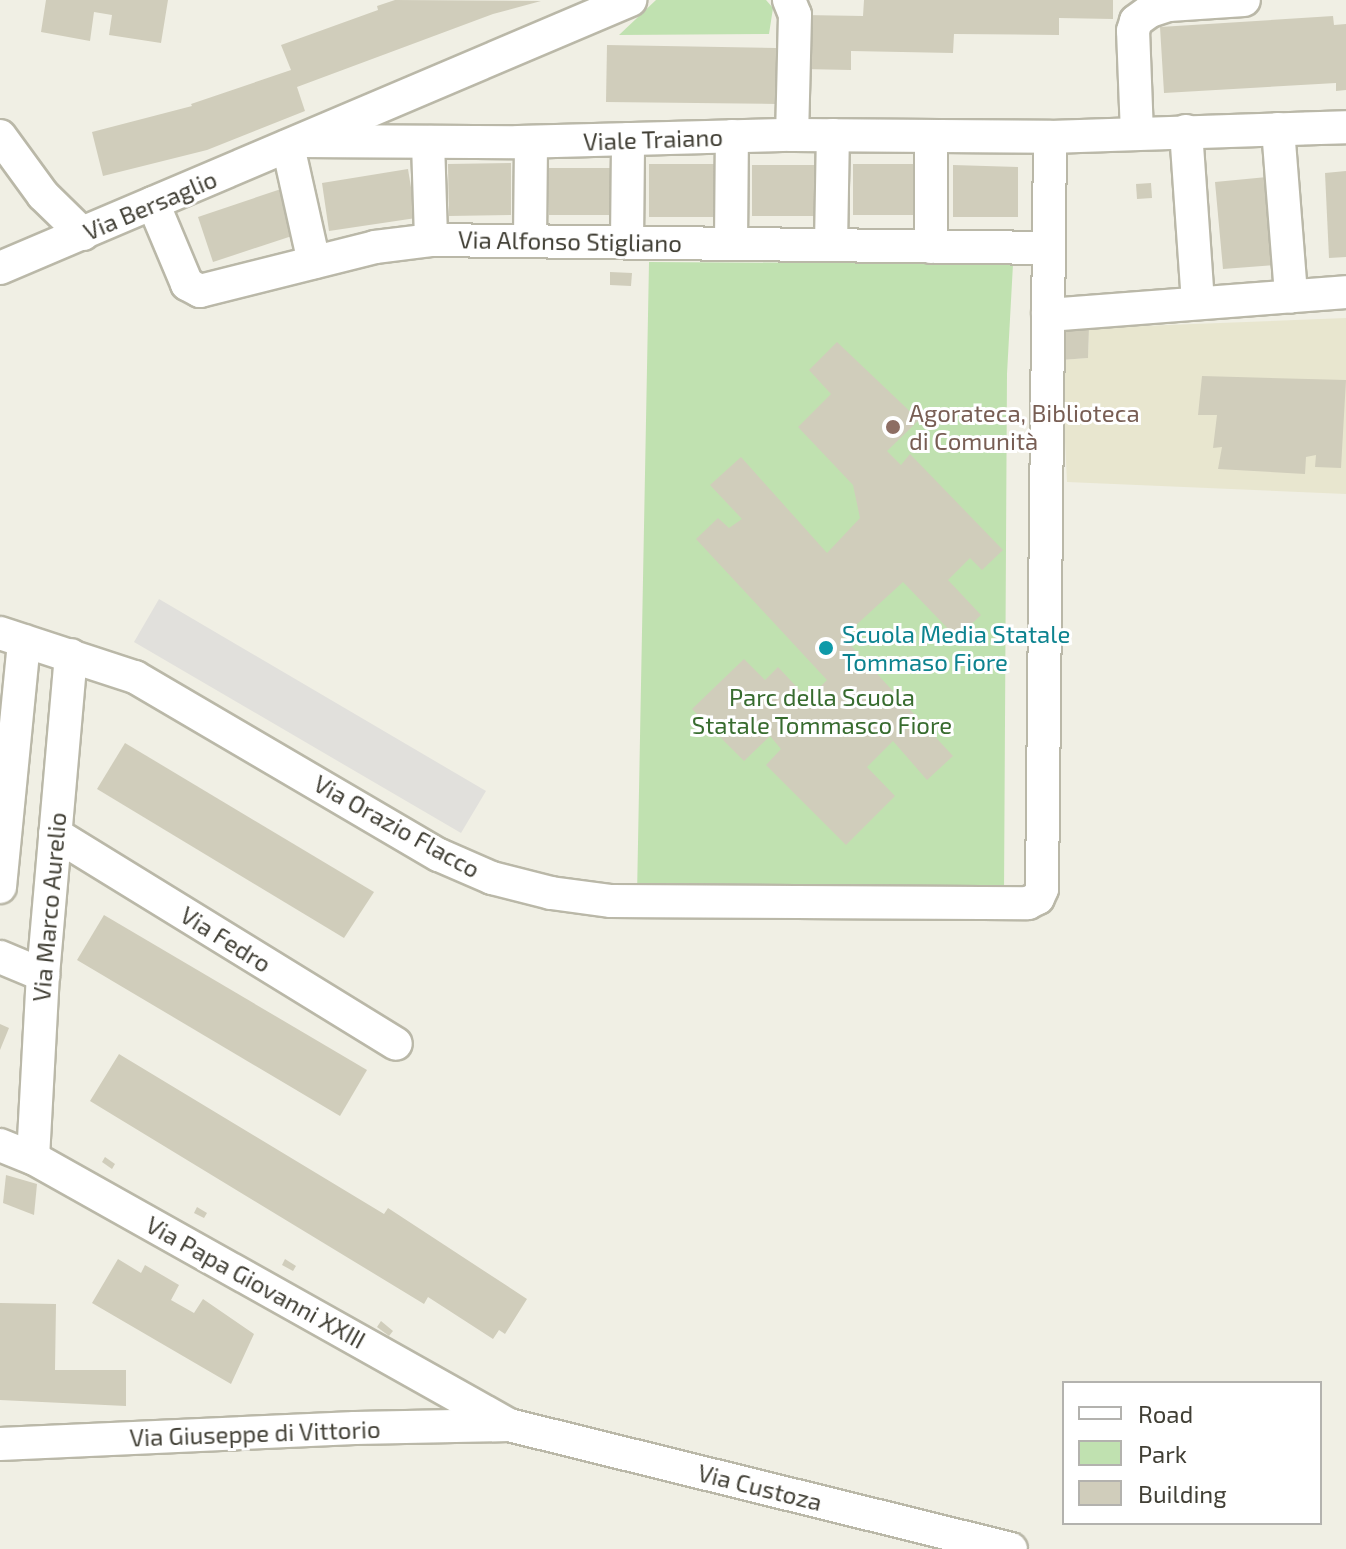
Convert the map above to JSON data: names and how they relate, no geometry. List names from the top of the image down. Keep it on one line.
{"streets":{"street":["Viale Traiano","Via Bersaglio","Via Alfonso Stigliano","Via Orazio Flacco","Via Marco Aurelio","Via Fedro","Via Papa Giovanni XXIII","Via Giuseppe di Vittorio","Via Custoza"]},"crossings":[["Viale Traiano","Via Bersaglio"],["Via Bersaglio","Via Alfonso Stigliano"],["Via Orazio Flacco","Via Marco Aurelio"],["Via Marco Aurelio","Via Fedro"],["Via Marco Aurelio","Via Papa Giovanni XXIII"],["Via Papa Giovanni XXIII","Via Giuseppe di Vittorio"],["Via Papa Giovanni XXIII","Via Custoza"],["Via Giuseppe di Vittorio","Via Custoza"]],"parks":["Parc della Scuola Statale Tommasco Fiore"],"places":["Agorateca, Biblioteca di Comunità","Scuola Media Statale Tommaso Fiore"],"legend":["Road","Park","Building"]}
